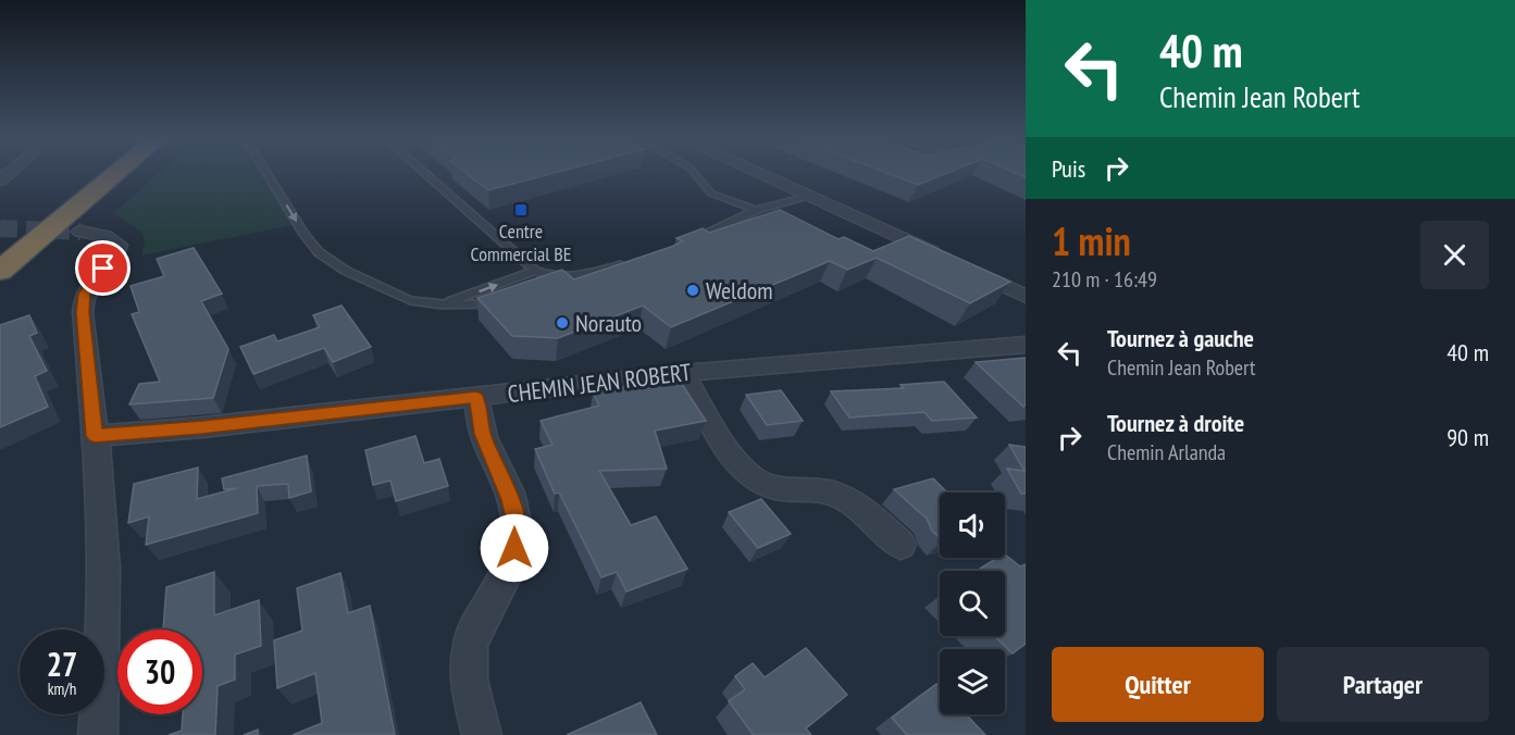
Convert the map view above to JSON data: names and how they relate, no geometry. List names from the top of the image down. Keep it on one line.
{"streets":{"street":["CHEMIN JEAN ROBERT"]},"places":{"transit":["Centre Commercial BE"],"other":["Weldom","Norauto"]},"page":{"turn":["40 m","Chemin Jean Robert"],"then":"Puis","heading":["1 min","210 m · 16:49"],"list":[{"name":"Tournez à gauche","note":"Chemin Jean Robert","value":"40 m"},{"name":"Tournez à droite","note":"Chemin Arlanda","value":"90 m"}],"speed":"27 km/h","limit":"30","buttons":["Quitter","Partager"]}}
